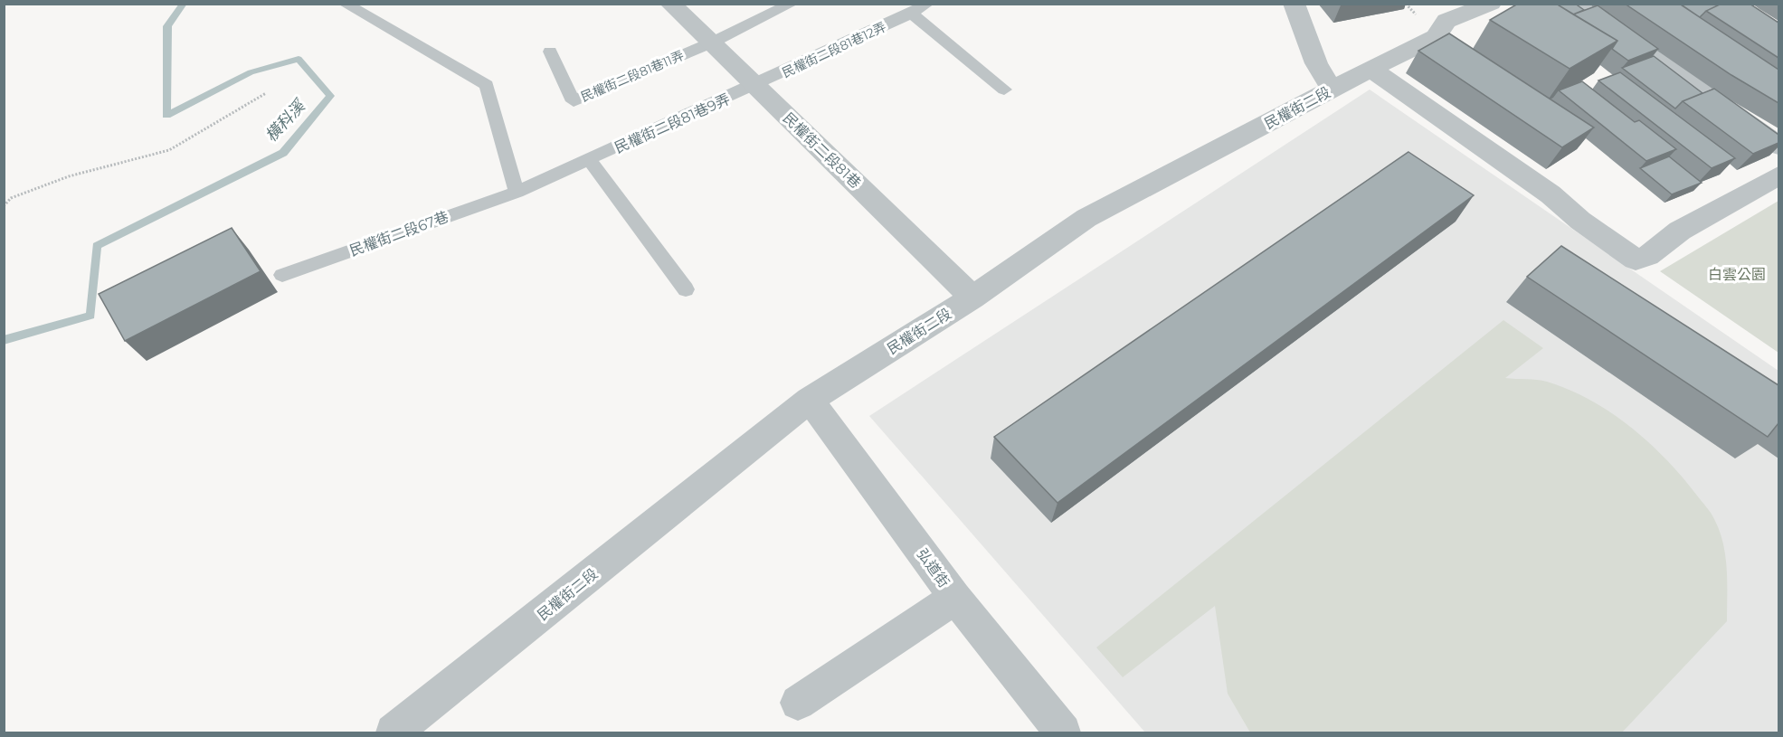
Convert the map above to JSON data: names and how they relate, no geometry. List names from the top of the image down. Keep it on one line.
{"streets":{"street":["民權街二段","民權街二段81巷","弘道街"],"lane":["民權街二段81巷12弄","民權街二段81巷11弄","民權街二段81巷9弄","民權街二段67巷"]},"crossings":[["民權街二段81巷12弄","民權街二段81巷9弄"],["民權街二段81巷12弄","民權街二段81巷"],["民權街二段81巷11弄","民權街二段81巷"],["民權街二段","民權街二段81巷"],["民權街二段","弘道街"],["民權街二段81巷9弄","民權街二段81巷"],["民權街二段81巷9弄","民權街二段67巷"]],"water":["橫科溪"],"parks":["白雲公園"]}
